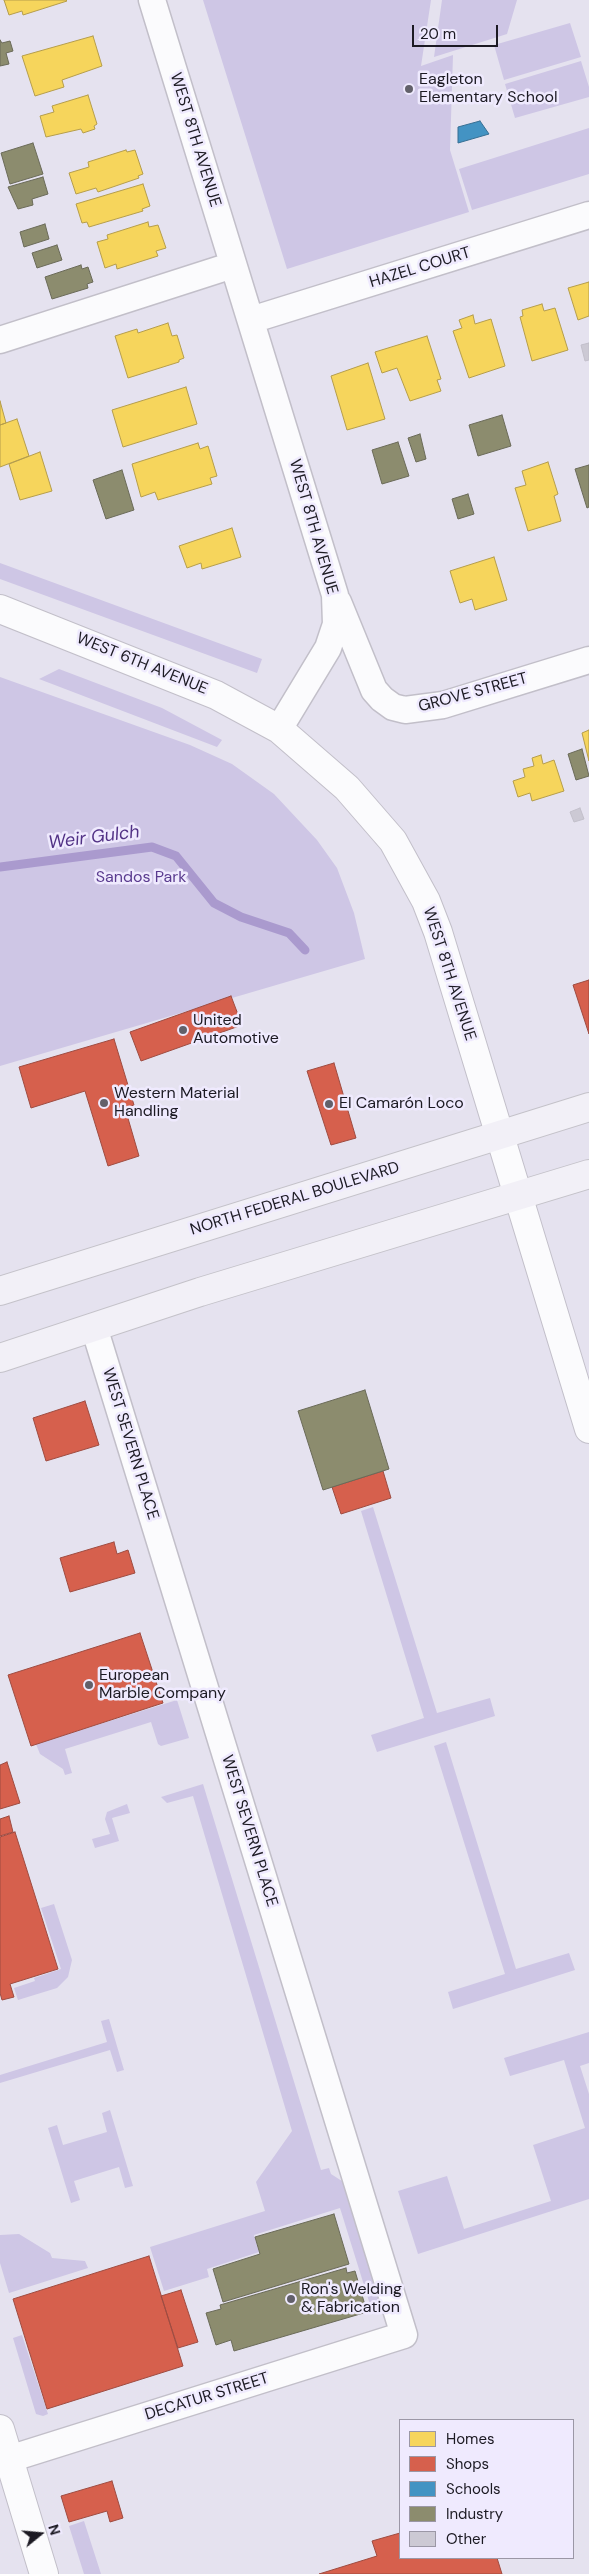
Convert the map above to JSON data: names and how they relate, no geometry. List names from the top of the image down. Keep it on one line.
{"streets":{"main road":["WEST 8TH AVENUE","WEST 6TH AVENUE","NORTH FEDERAL BOULEVARD"],"street":["HAZEL COURT","GROVE STREET","WEST SEVERN PLACE","DECATUR STREET"]},"crossings":[["WEST 8TH AVENUE","HAZEL COURT"],["WEST 8TH AVENUE","WEST 6TH AVENUE"],["WEST 8TH AVENUE","GROVE STREET"],["WEST 8TH AVENUE","NORTH FEDERAL BOULEVARD"],["WEST SEVERN PLACE","DECATUR STREET"]],"water":["Weir Gulch"],"parks":["Sandos Park"],"places":["Eagleton Elementary School","United Automotive","Western Material Handling","El Camarón Loco","European Marble Company","Ron's Welding & Fabrication"],"legend":["Homes","Shops","Schools","Industry","Other"],"scale_bar":"20 m","north":"right"}
